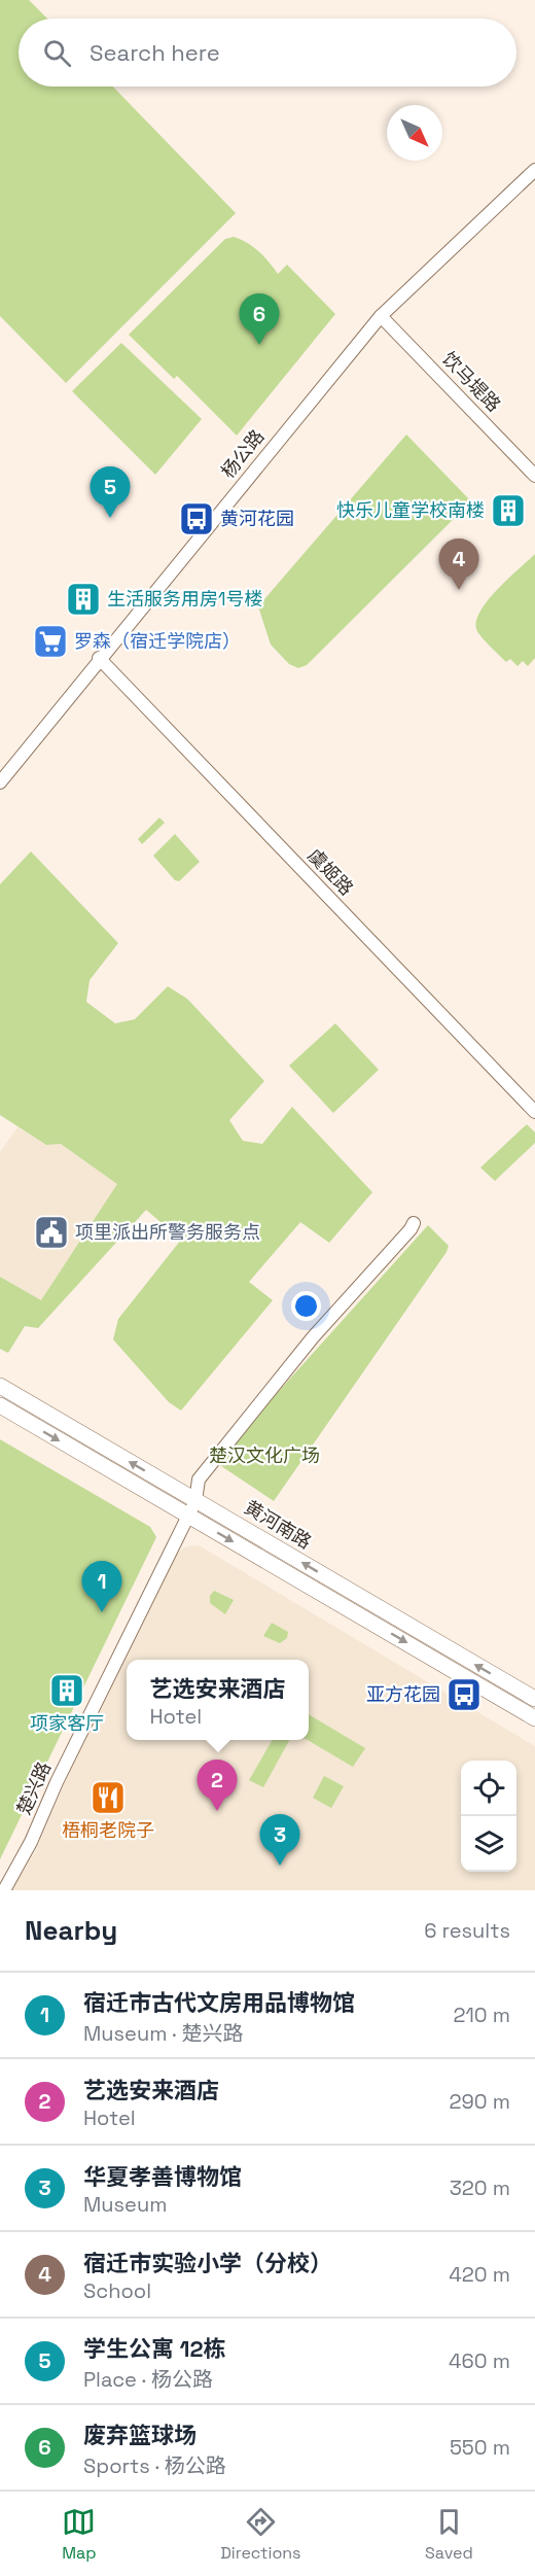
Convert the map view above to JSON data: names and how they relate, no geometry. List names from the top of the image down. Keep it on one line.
{"streets":{"main road":["黄河南路"],"street":["饮马堤路","杨公路","虞姬路","楚兴路"]},"crossings":[["饮马堤路","杨公路"],["杨公路","虞姬路"],["黄河南路","楚兴路"]],"parks":["楚汉文化广场"],"places":{"building":["快乐儿童学校南楼","生活服务用房1号楼","项家客厅"],"bus stop":["黄河花园","亚方花园"],"supermarket":["罗森（宿迁学院店）"],"public building":["项里派出所警务服务点"],"restaurant":["梧桐老院子"]},"north":"bottom right","page":{"search":"Search here","pins":["6","5","4","1","2","3"],"popup":["艺选安来酒店","Hotel"],"heading":["Nearby","6 results"],"list":[{"mark":"1","name":"宿迁市古代文房用品博物馆","note":"Museum · 楚兴路","value":"210 m"},{"mark":"2","name":"艺选安来酒店","note":"Hotel","value":"290 m"},{"mark":"3","name":"华夏孝善博物馆","note":"Museum","value":"320 m"},{"mark":"4","name":"宿迁市实验小学（分校）","note":"School","value":"420 m"},{"mark":"5","name":"学生公寓 12栋","note":"Place · 杨公路","value":"460 m"},{"mark":"6","name":"废弃篮球场","note":"Sports · 杨公路","value":"550 m"}],"nav":["Map","Directions","Saved"]}}
